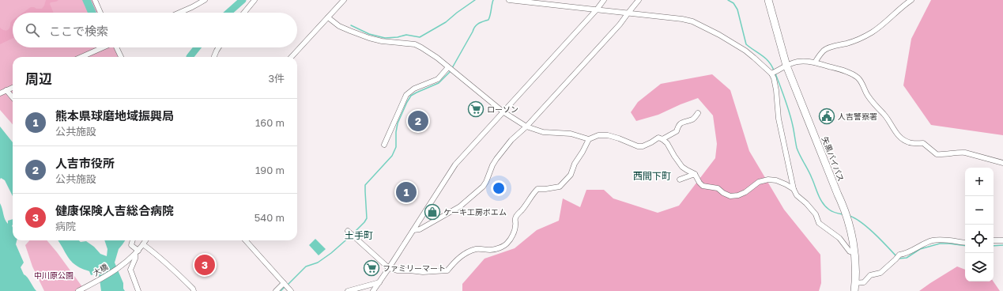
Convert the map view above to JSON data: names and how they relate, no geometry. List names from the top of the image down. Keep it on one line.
{"streets":{"highway":["矢黒バイパス"],"street":["大橋"]},"districts":["西間下町","土手町"],"parks":["中川原公園"],"places":{"supermarket":["ローソン","ファミリーマート"],"public building":["人吉警察署"],"shop":["ケーキ工房ポエム"]},"page":{"search":"ここで検索","heading":["周辺","3件"],"list":[{"mark":"1","name":"熊本県球磨地域振興局","note":"公共施設","value":"160 m"},{"mark":"2","name":"人吉市役所","note":"公共施設","value":"190 m"},{"mark":"3","name":"健康保険人吉総合病院","note":"病院","value":"540 m"}],"pins":["2","1","3"],"map_buttons":["+","−"]}}
